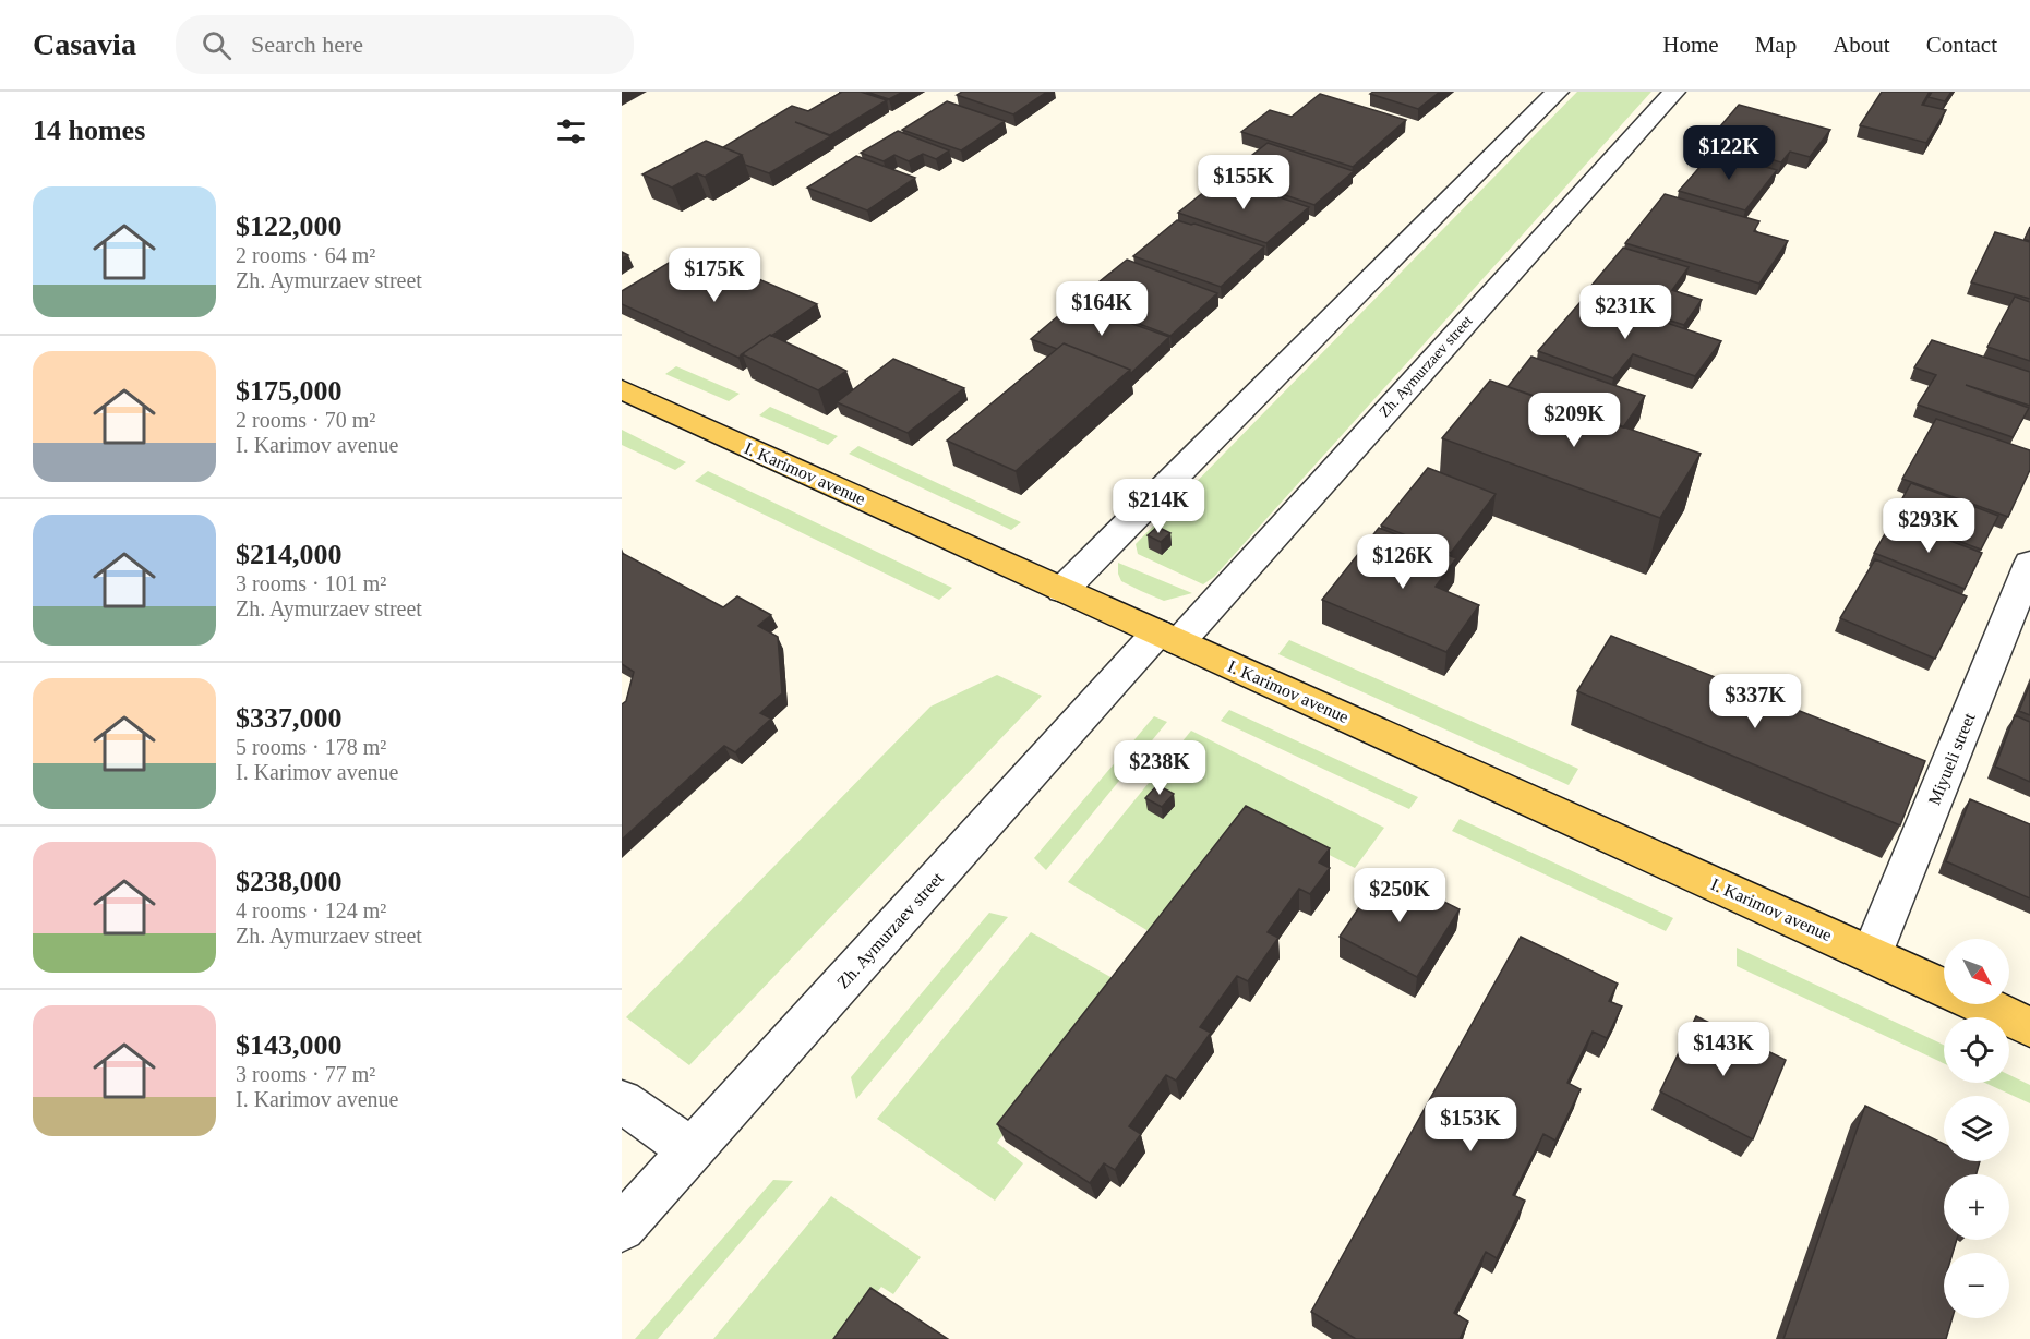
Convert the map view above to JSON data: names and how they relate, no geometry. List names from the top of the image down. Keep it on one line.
{"streets":{"main road":["I. Karimov avenue"],"street":["Zh. Aymurzaev street","Miyueli street"]},"crossings":[["Zh. Aymurzaev street","I. Karimov avenue"],["I. Karimov avenue","Miyueli street"]],"north":"bottom right","page":{"header":"Casavia","search":"Search here","nav":["Home","Map","About","Contact"],"heading":"14 homes","price":["$122K","$155K","$175K","$164K","$231K","$209K","$214K","$293K","$126K","$337K","$238K","$250K","$143K","$153K"],"list":[{"name":"$122,000","note":"2 rooms · 64 m² · Zh. Aymurzaev street"},{"name":"$175,000","note":"2 rooms · 70 m² · I. Karimov avenue"},{"name":"$214,000","note":"3 rooms · 101 m² · Zh. Aymurzaev street"},{"name":"$337,000","note":"5 rooms · 178 m² · I. Karimov avenue"},{"name":"$238,000","note":"4 rooms · 124 m² · Zh. Aymurzaev street"},{"name":"$143,000","note":"3 rooms · 77 m² · I. Karimov avenue"}],"map_buttons":["+","−"]}}
